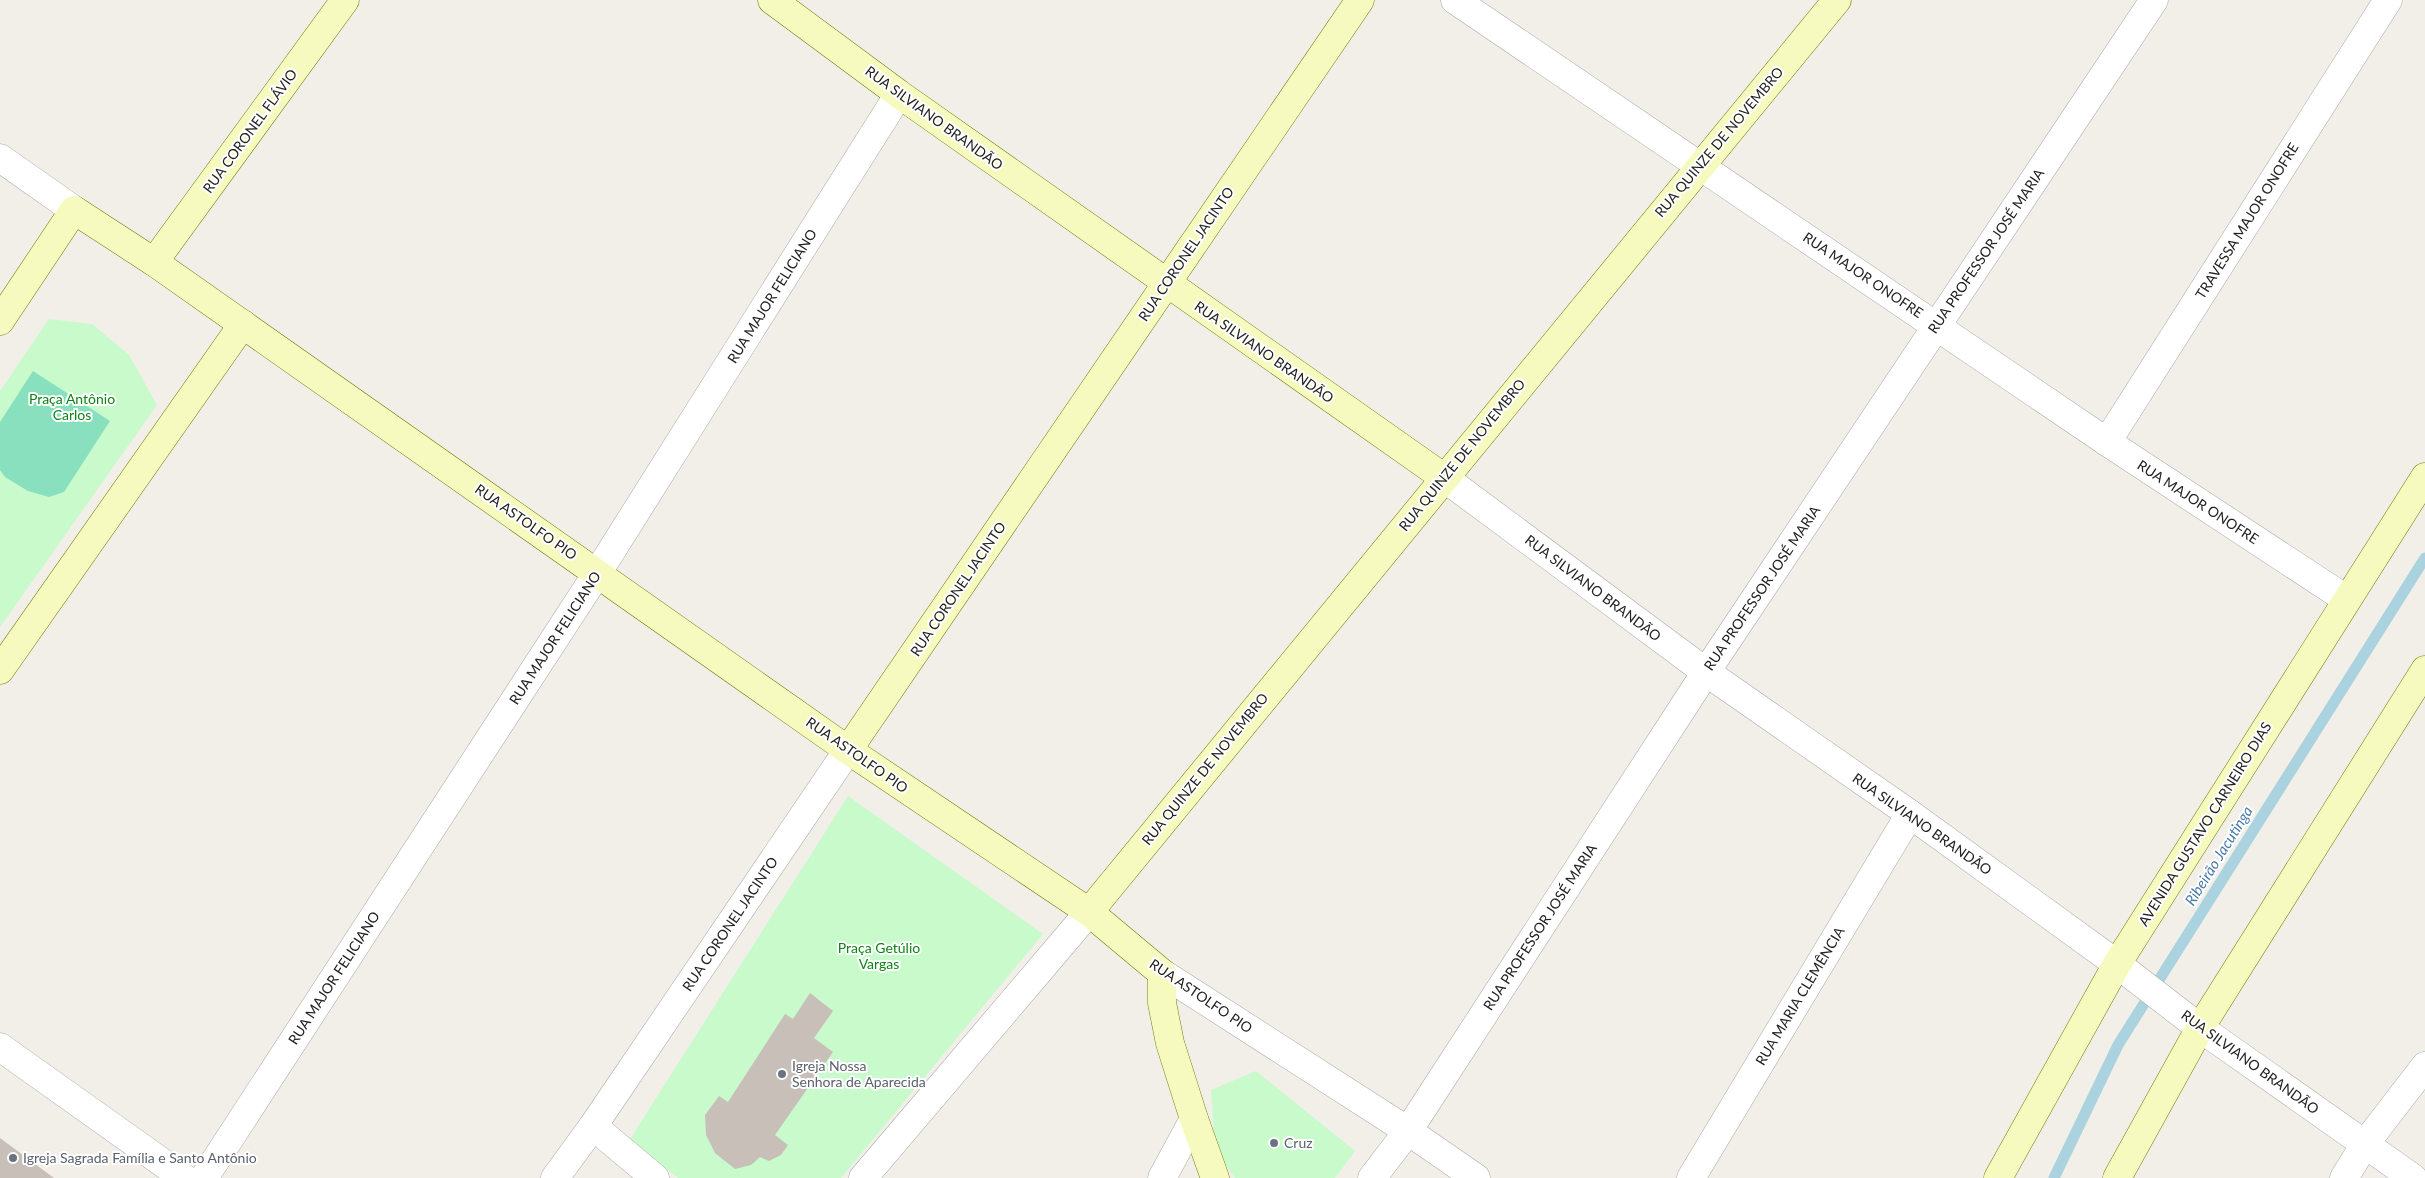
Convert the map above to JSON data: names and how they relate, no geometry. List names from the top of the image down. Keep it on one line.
{"streets":{"street":["RUA SILVIANO BRANDÃO","RUA CORONEL FLÁVIO","RUA QUINZE DE NOVEMBRO","TRAVESSA MAJOR ONOFRE","RUA PROFESSOR JOSÉ MARIA","RUA CORONEL JACINTO","RUA MAJOR ONOFRE","RUA MAJOR FELICIANO","RUA ASTOLFO PIO","AVENIDA GUSTAVO CARNEIRO DIAS","RUA MARIA CLEMÊNCIA"]},"crossings":[["RUA SILVIANO BRANDÃO","RUA QUINZE DE NOVEMBRO"],["RUA SILVIANO BRANDÃO","RUA PROFESSOR JOSÉ MARIA"],["RUA SILVIANO BRANDÃO","RUA CORONEL JACINTO"],["RUA SILVIANO BRANDÃO","RUA MAJOR FELICIANO"],["RUA SILVIANO BRANDÃO","AVENIDA GUSTAVO CARNEIRO DIAS"],["RUA SILVIANO BRANDÃO","RUA MARIA CLEMÊNCIA"],["RUA QUINZE DE NOVEMBRO","RUA MAJOR ONOFRE"],["RUA QUINZE DE NOVEMBRO","RUA ASTOLFO PIO"],["TRAVESSA MAJOR ONOFRE","RUA MAJOR ONOFRE"],["RUA PROFESSOR JOSÉ MARIA","RUA MAJOR ONOFRE"],["RUA PROFESSOR JOSÉ MARIA","RUA ASTOLFO PIO"],["RUA CORONEL JACINTO","RUA ASTOLFO PIO"],["RUA MAJOR ONOFRE","AVENIDA GUSTAVO CARNEIRO DIAS"],["RUA MAJOR FELICIANO","RUA ASTOLFO PIO"]],"water":["Ribeirão Jacutinga"],"parks":["Praça Antônio Carlos","Praça Getúlio Vargas"],"places":["Igreja Nossa Senhora de Aparecida","Cruz","Igreja Sagrada Família e Santo Antônio"]}
